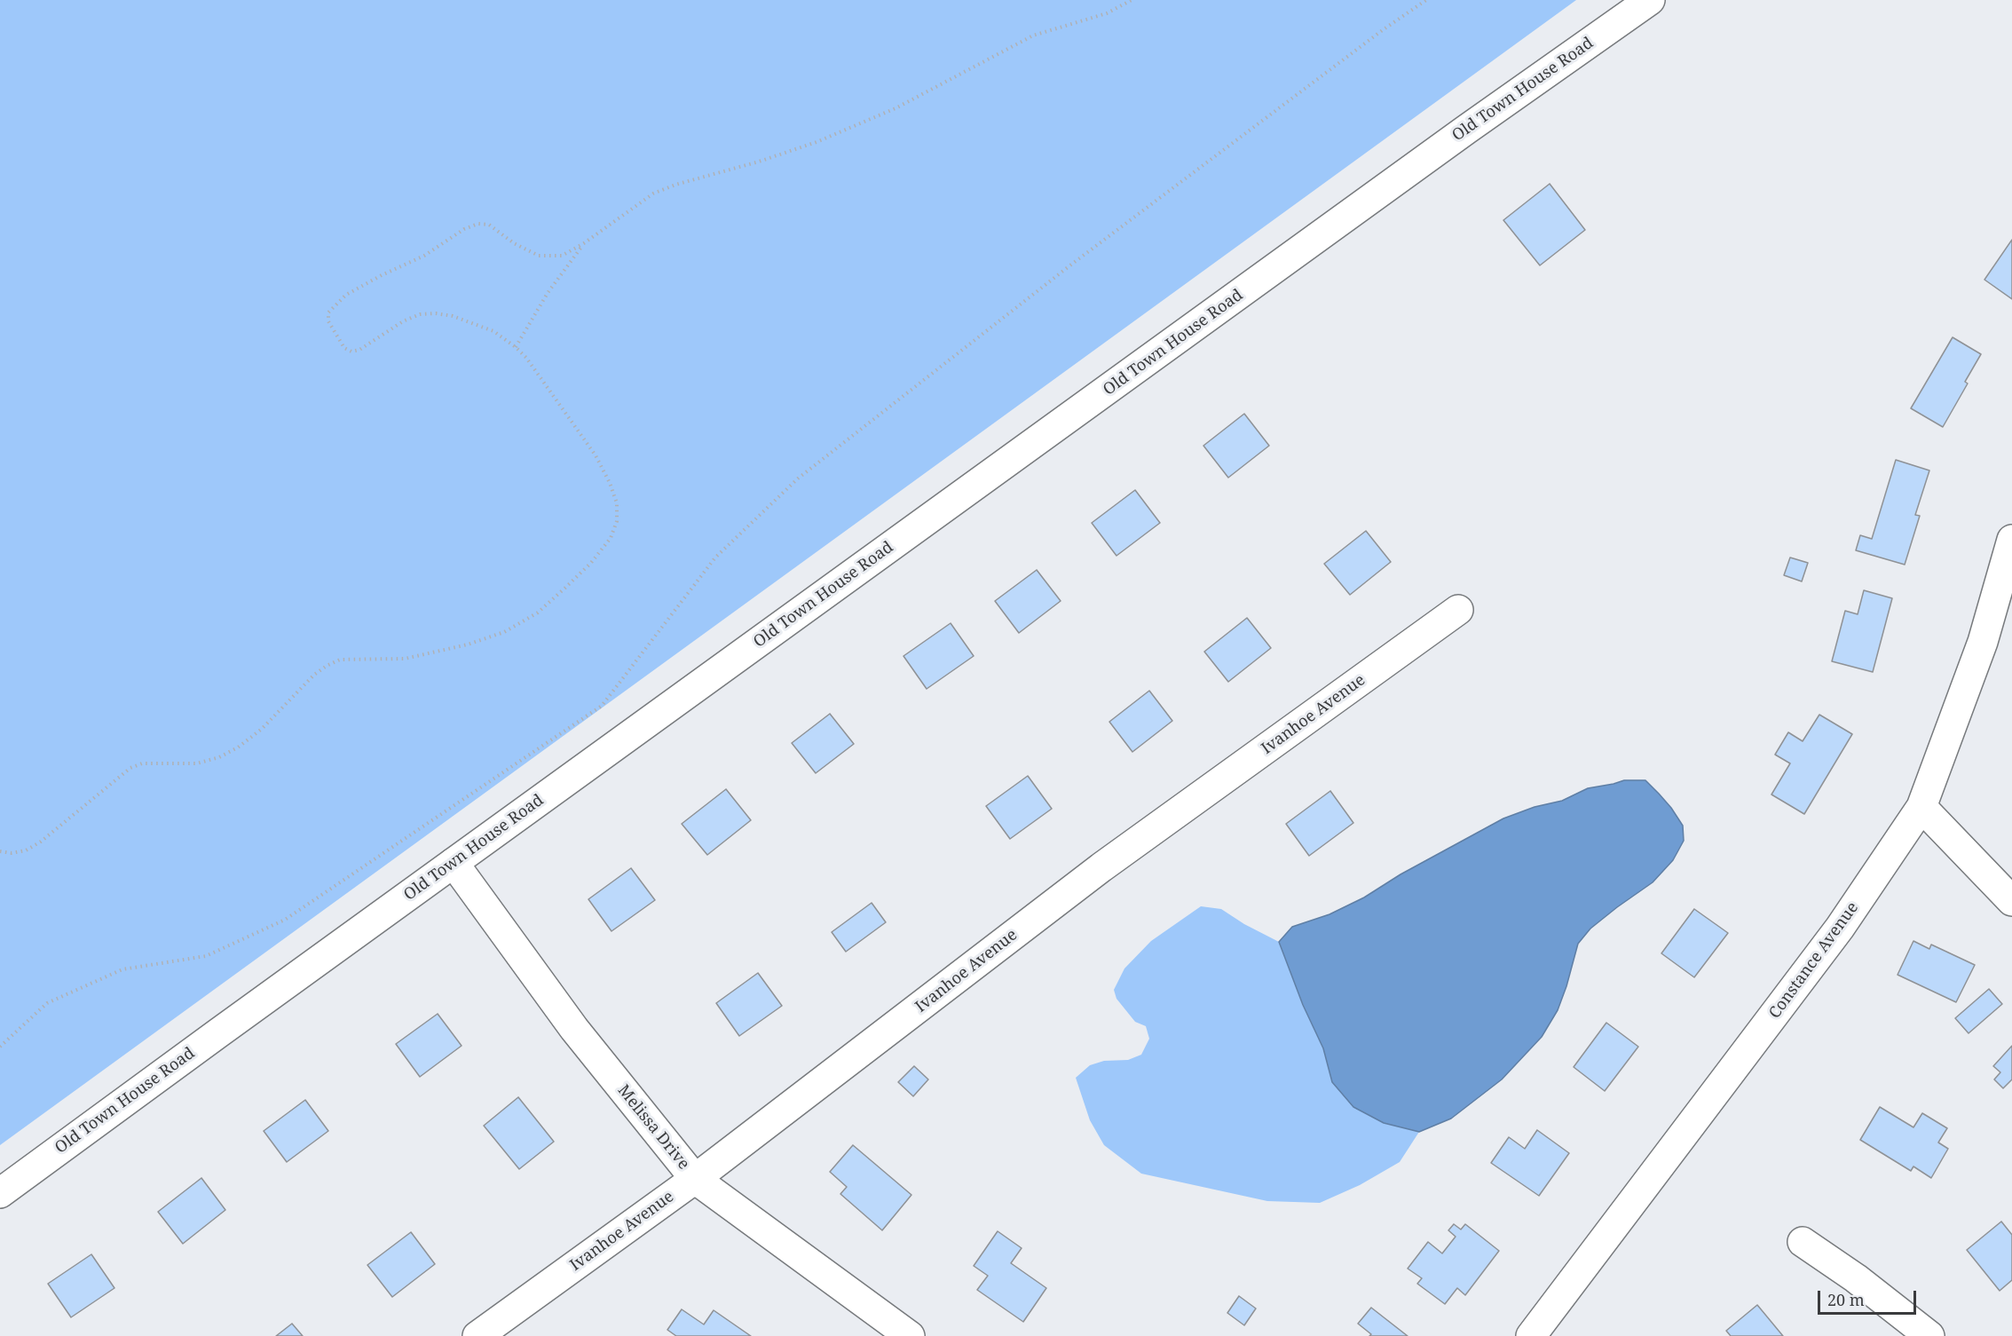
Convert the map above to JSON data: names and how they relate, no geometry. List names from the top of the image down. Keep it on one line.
{"streets":{"street":["Old Town House Road","Ivanhoe Avenue","Constance Avenue","Melissa Drive"]},"crossings":[["Old Town House Road","Melissa Drive"],["Ivanhoe Avenue","Melissa Drive"]],"scale_bar":"20 m"}
